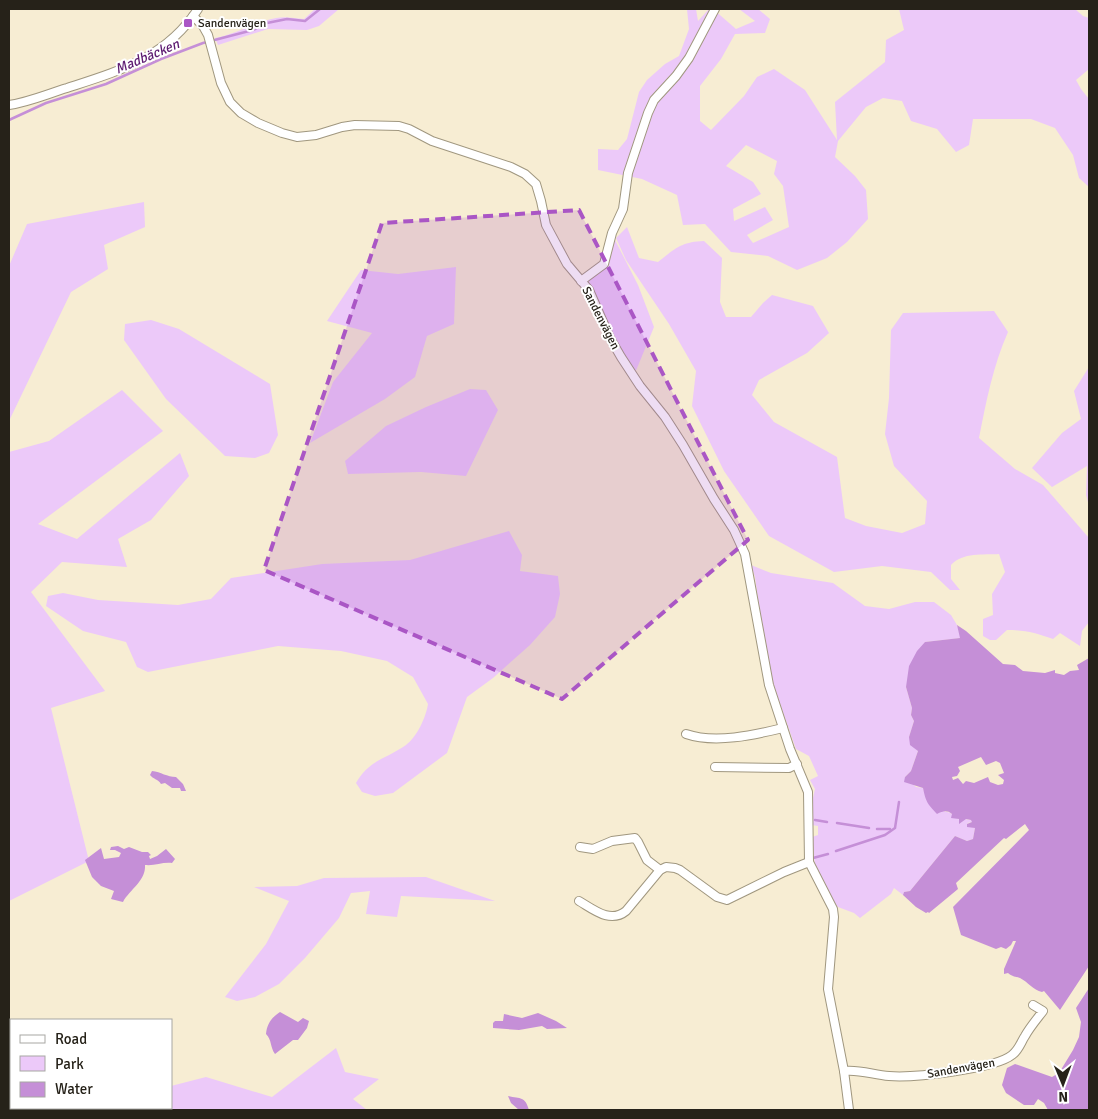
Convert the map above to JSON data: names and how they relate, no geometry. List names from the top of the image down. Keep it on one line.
{"streets":{"street":["Sandenvägen"]},"water":["Madbäcken"],"places":{"transit":["Sandenvägen"]},"legend":["Road","Park","Water"],"north":"bottom"}
